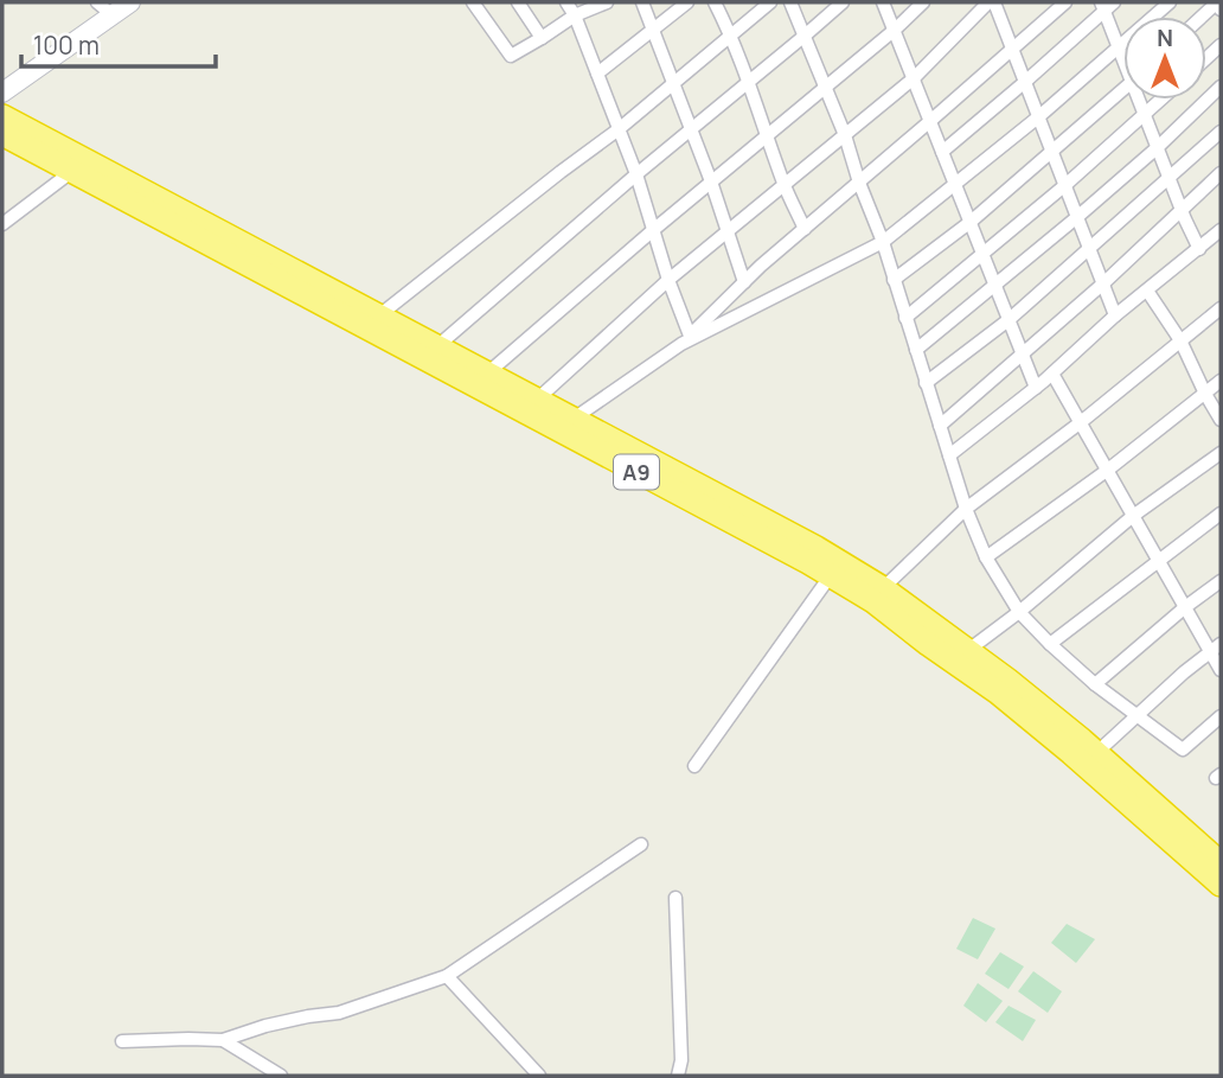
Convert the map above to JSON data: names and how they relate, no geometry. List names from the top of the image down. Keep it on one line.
{"streets":{"highway":["A9"]},"scale_bar":"100 m","north":"top"}
